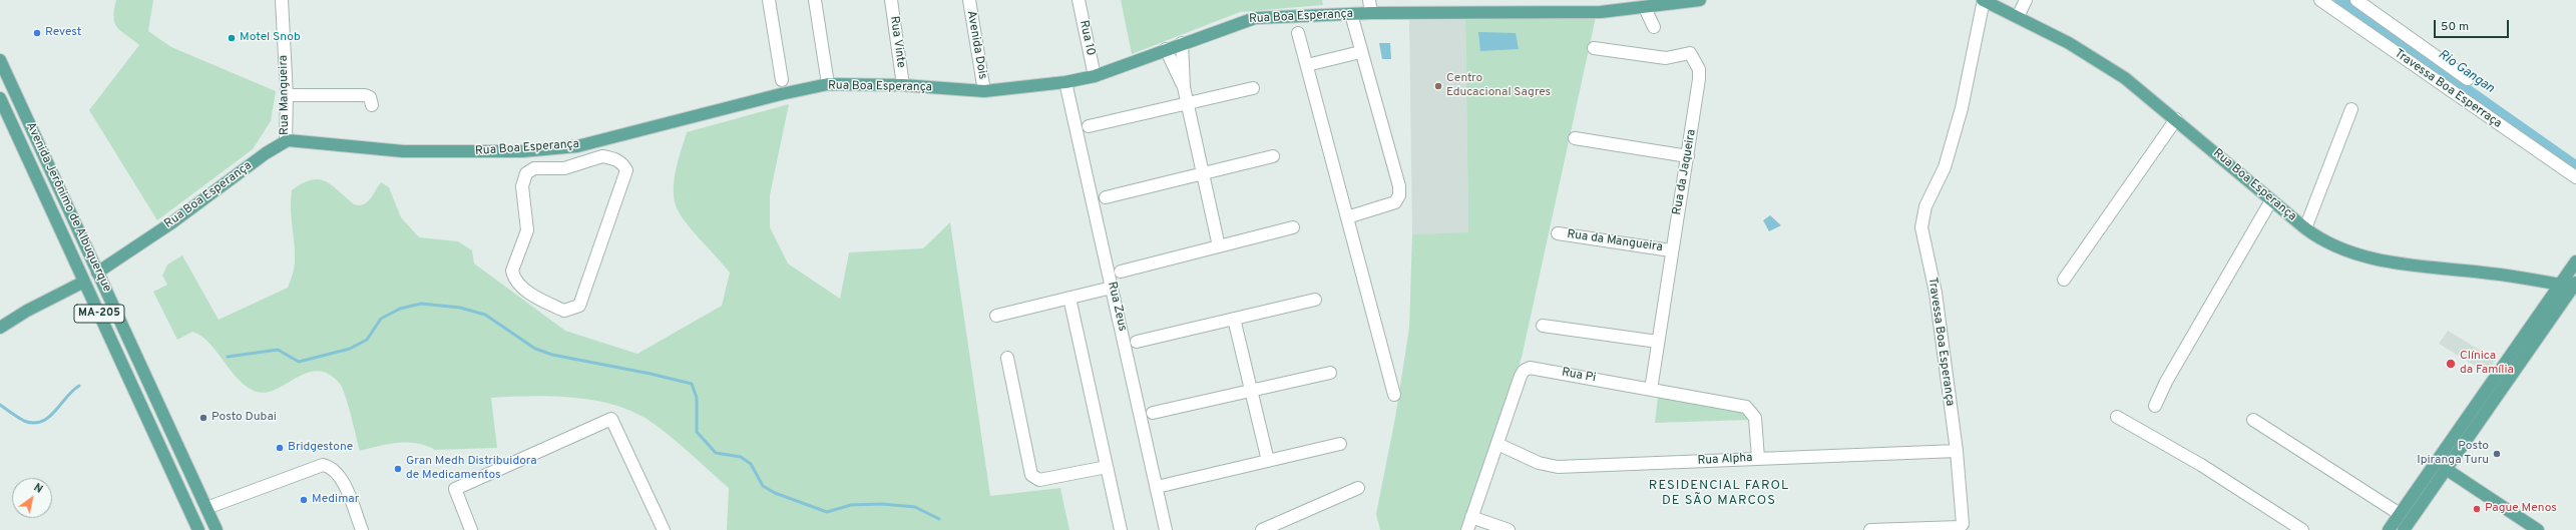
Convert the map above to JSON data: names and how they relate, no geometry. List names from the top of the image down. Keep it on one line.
{"streets":{"main road":["Rua Boa Esperança","Avenida Jerônimo de Albuquerque","MA-205"],"street":["Rua 10","Rua Vinte","Avenida Dois","Travessa Boa Esperraça","Rua Mangueira","Rua da Jaqueira","Rua da Mangueira","Rua Zeus","Travessa Boa Esperança","Rua Pi","Rua Alpha"]},"crossings":[["Rua Boa Esperança","Rua 10"],["Rua Boa Esperança","Rua Vinte"],["Rua Boa Esperança","Avenida Dois"],["Rua Boa Esperança","Rua Mangueira"],["Rua Boa Esperança","Avenida Jerônimo de Albuquerque"],["Rua Boa Esperança","Rua Zeus"],["Rua Boa Esperança","Travessa Boa Esperança"],["Rua da Jaqueira","Rua da Mangueira"],["Rua da Jaqueira","Rua Pi"],["Travessa Boa Esperança","Rua Alpha"],["Rua Pi","Rua Alpha"]],"districts":["RESIDENCIAL FAROL DE SÃO MARCOS"],"water":["Rio Gangan"],"places":["Revest","Motel Snob","Centro Educacional Sagres","Clínica da Família","Posto Dubai","Bridgestone","Posto Ipiranga Turu","Gran Medh Distribuidora de Medicamentos","Medimar","Pague Menos"],"scale_bar":"50 m","north":"top right"}
